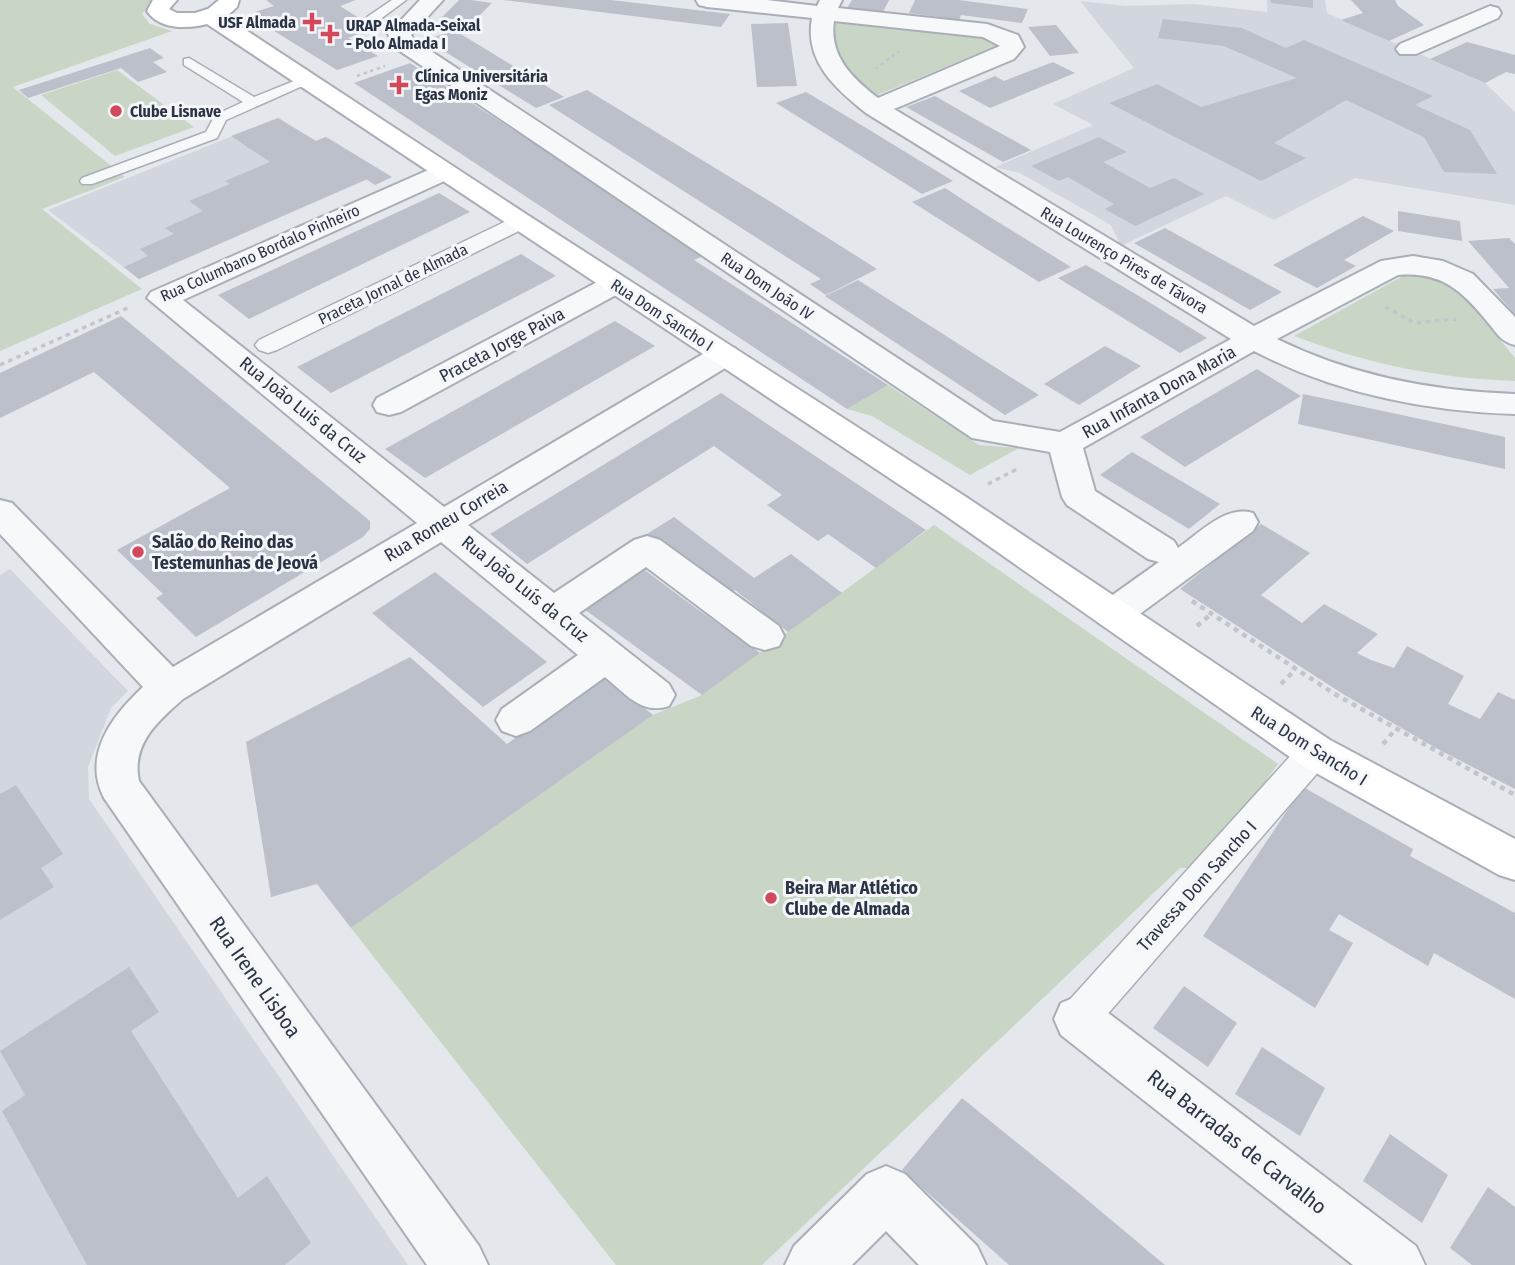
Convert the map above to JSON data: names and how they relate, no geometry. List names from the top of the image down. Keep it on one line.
{"streets":{"main road":["Rua Dom Sancho I"],"street":["Rua Columbano Bordalo Pinheiro","Rua Lourenço Pires de Távora","Praceta Jornal de Almada","Rua Dom João IV","Praceta Jorge Paiva","Rua Infanta Dona Maria","Rua João Luis da Cruz","Rua Romeu Correia","Rua João Luís da Cruz","Travessa Dom Sancho I","Rua Irene Lisboa","Rua Barradas de Carvalho"]},"crossings":[["Rua Columbano Bordalo Pinheiro","Rua Dom Sancho I"],["Rua Columbano Bordalo Pinheiro","Rua João Luis da Cruz"],["Rua Lourenço Pires de Távora","Rua Infanta Dona Maria"],["Praceta Jornal de Almada","Rua Dom Sancho I"],["Praceta Jornal de Almada","Rua João Luis da Cruz"],["Rua Dom João IV","Rua Infanta Dona Maria"],["Rua Dom Sancho I","Praceta Jorge Paiva"],["Rua Dom Sancho I","Rua Romeu Correia"],["Rua Dom Sancho I","Travessa Dom Sancho I"],["Rua João Luis da Cruz","Rua Romeu Correia"],["Rua João Luis da Cruz","Rua João Luís da Cruz"],["Rua Romeu Correia","Rua João Luís da Cruz"],["Rua Romeu Correia","Rua Irene Lisboa"],["Travessa Dom Sancho I","Rua Barradas de Carvalho"]],"places":{"health":["USF Almada","URAP Almada-Seixal - Polo Almada I","Clínica Universitária Egas Moniz"],"other":["Clube Lisnave","Salão do Reino das Testemunhas de Jeová","Beira Mar Atlético Clube de Almada"]}}
